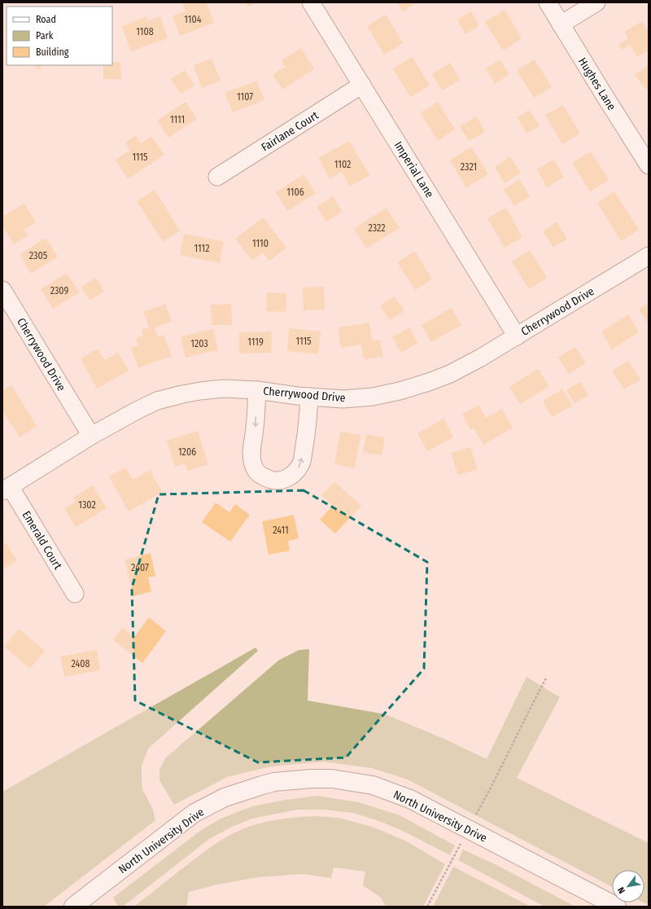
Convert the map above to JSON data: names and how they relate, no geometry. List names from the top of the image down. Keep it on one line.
{"streets":{"street":["Hughes Lane","Fairlane Court","Imperial Lane","Cherrywood Drive","Emerald Court","North University Drive"]},"crossings":[["Fairlane Court","Imperial Lane"],["Imperial Lane","Cherrywood Drive"],["Cherrywood Drive","Emerald Court"]],"house_numbers":["1104","1108","1107","1111","1115","1102","2321","1106","2322","1110","1112","2305","2309","1115","1119","1203","1206","1302","2411","2407","2408"],"legend":["Road","Park","Building"],"north":"bottom left"}
